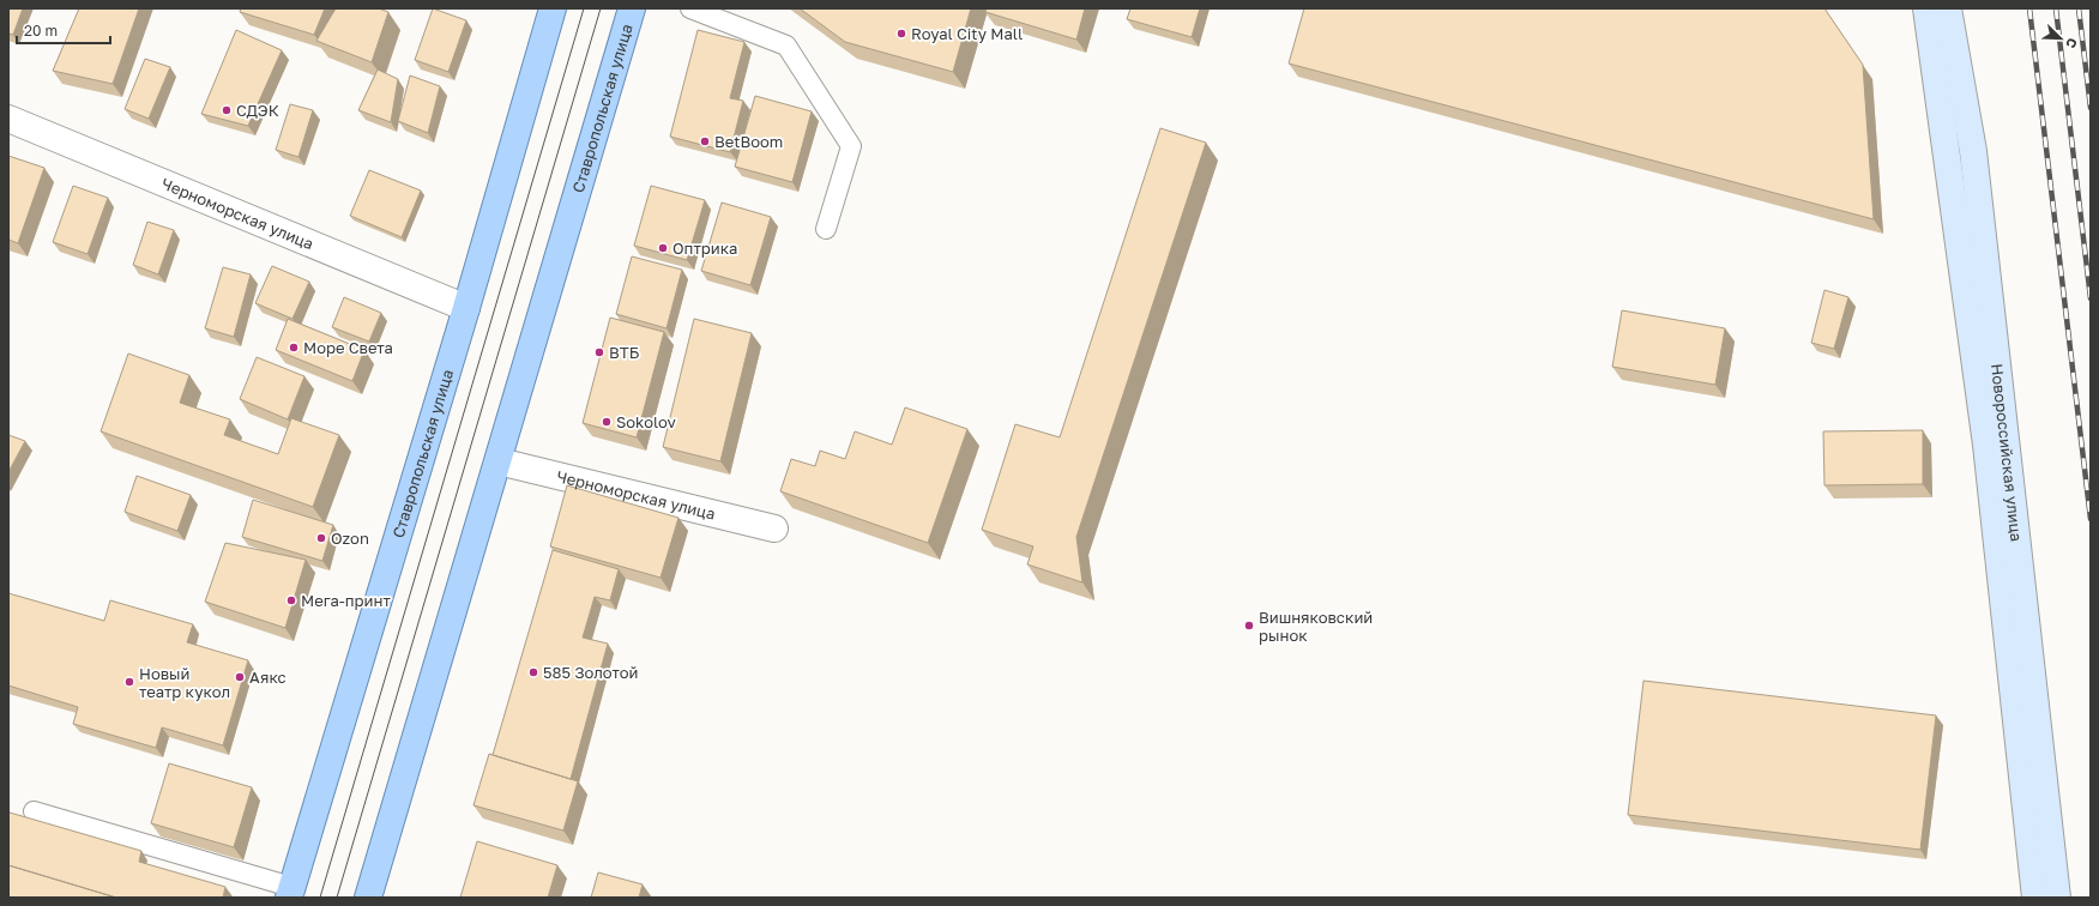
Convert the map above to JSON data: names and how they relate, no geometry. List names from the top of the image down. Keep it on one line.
{"streets":{"main road":["Ставропольская улица"],"street":["Черноморская улица","Новороссийская улица"]},"crossings":[["Ставропольская улица","Черноморская улица"]],"places":["Royal City Mall","СДЭК","BetBoom","Оптрика","Море Света","ВТБ","Sokolov","Ozon","Мега-принт","Вишняковский рынок","585 Золотой","Аякс","Новый театр кукол"],"scale_bar":"20 m","north":"bottom right"}
